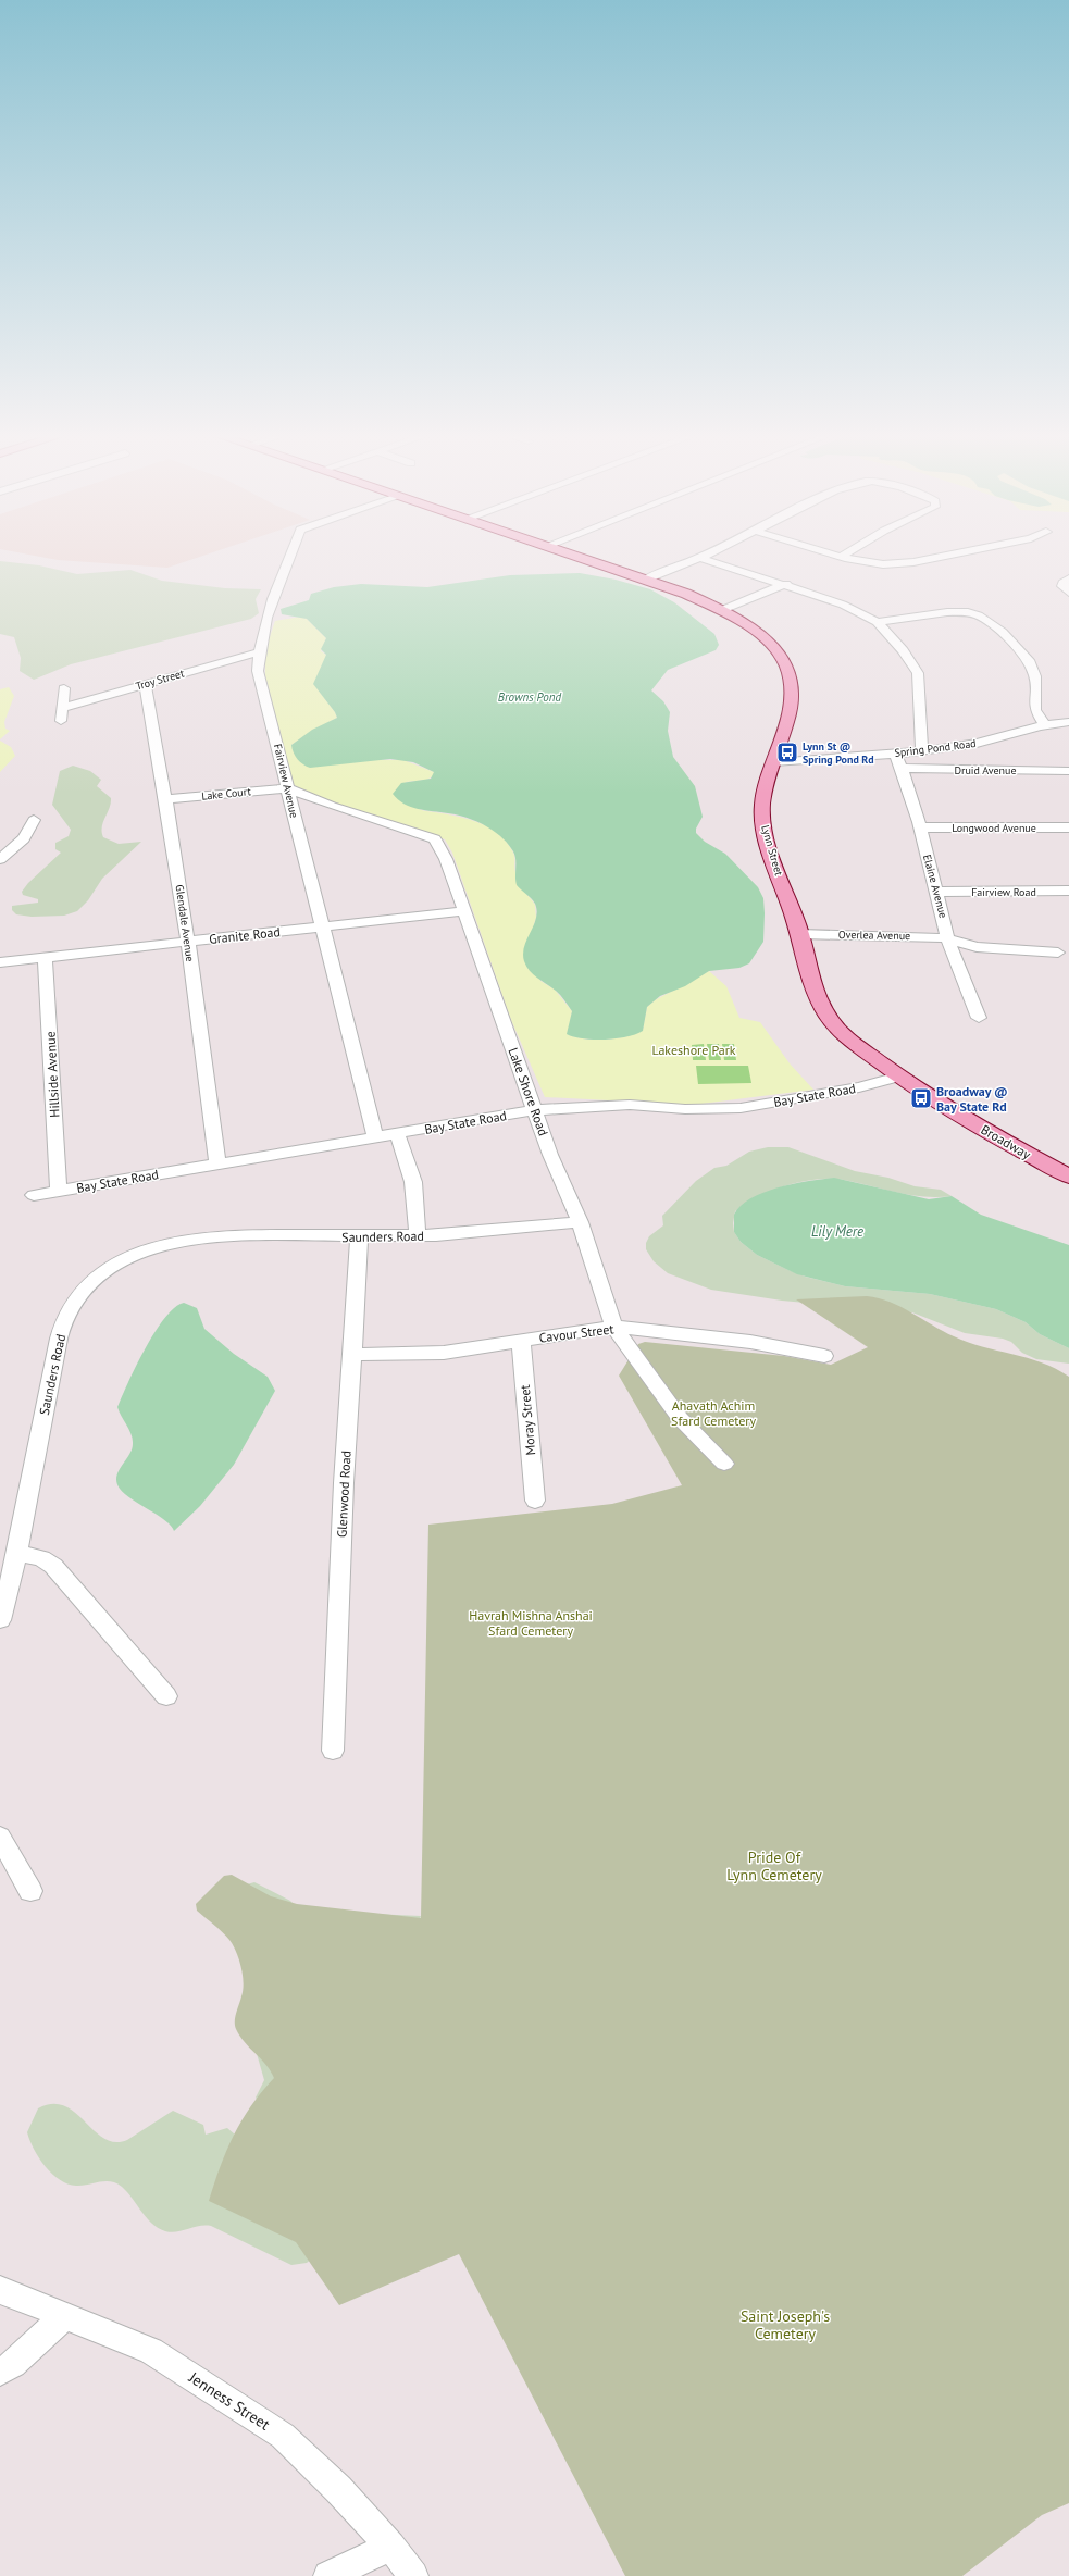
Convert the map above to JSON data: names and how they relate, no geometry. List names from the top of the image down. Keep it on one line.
{"streets":{"main road":["Lynn Street","Broadway"],"street":["Troy Street","Spring Pond Road","Druid Avenue","Fairview Avenue","Lake Court","Longwood Avenue","Elaine Avenue","Fairview Road","Glendale Avenue","Granite Road","Overlea Avenue","Hillside Avenue","Lake Shore Road","Bay State Road","Saunders Road","Cavour Street","Moray Street","Glenwood Road","Jenness Street"]},"crossings":[["Troy Street","Fairview Avenue"],["Troy Street","Glendale Avenue"],["Spring Pond Road","Lynn Street"],["Spring Pond Road","Elaine Avenue"],["Druid Avenue","Elaine Avenue"],["Fairview Avenue","Lake Court"],["Fairview Avenue","Granite Road"],["Fairview Avenue","Lake Shore Road"],["Fairview Avenue","Bay State Road"],["Lake Court","Glendale Avenue"],["Lake Court","Lake Shore Road"],["Longwood Avenue","Elaine Avenue"],["Lynn Street","Overlea Avenue"],["Lynn Street","Broadway"],["Elaine Avenue","Fairview Road"],["Elaine Avenue","Overlea Avenue"],["Glendale Avenue","Granite Road"],["Glendale Avenue","Bay State Road"],["Granite Road","Hillside Avenue"],["Granite Road","Lake Shore Road"],["Hillside Avenue","Bay State Road"],["Lake Shore Road","Bay State Road"],["Lake Shore Road","Saunders Road"],["Lake Shore Road","Cavour Street"],["Bay State Road","Broadway"],["Saunders Road","Glenwood Road"],["Cavour Street","Moray Street"],["Cavour Street","Glenwood Road"]],"water":["Browns Pond","Lily Mere"],"parks":["Lakeshore Park","Ahavath Achim Sfard Cemetery","Havrah Mishna Anshai Sfard Cemetery","Pride Of Lynn Cemetery","Saint Joseph's Cemetery"],"places":{"bus stop":["Lynn St @ Spring Pond Rd","Broadway @ Bay State Rd"]}}
